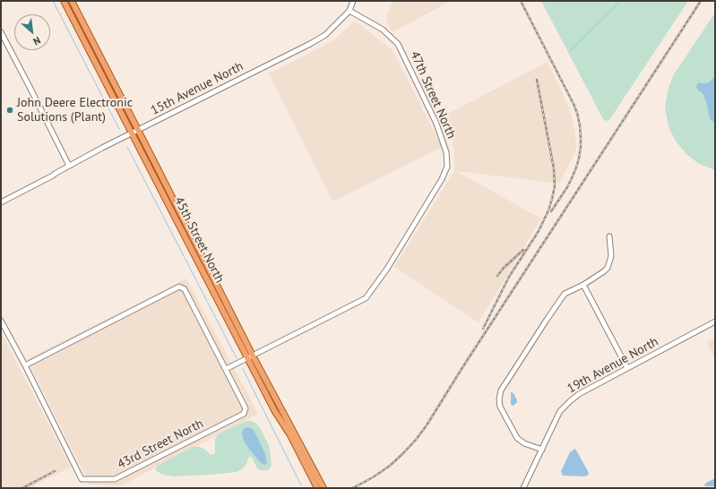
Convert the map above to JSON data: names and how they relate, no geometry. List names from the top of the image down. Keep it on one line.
{"streets":{"main road":["45th Street North"],"street":["15th Avenue North","47th Street North","19th Avenue North","43rd Street North"]},"crossings":[["15th Avenue North","47th Street North"],["15th Avenue North","45th Street North"],["47th Street North","45th Street North"]],"places":["John Deere Electronic Solutions (Plant)"],"north":"bottom right"}
